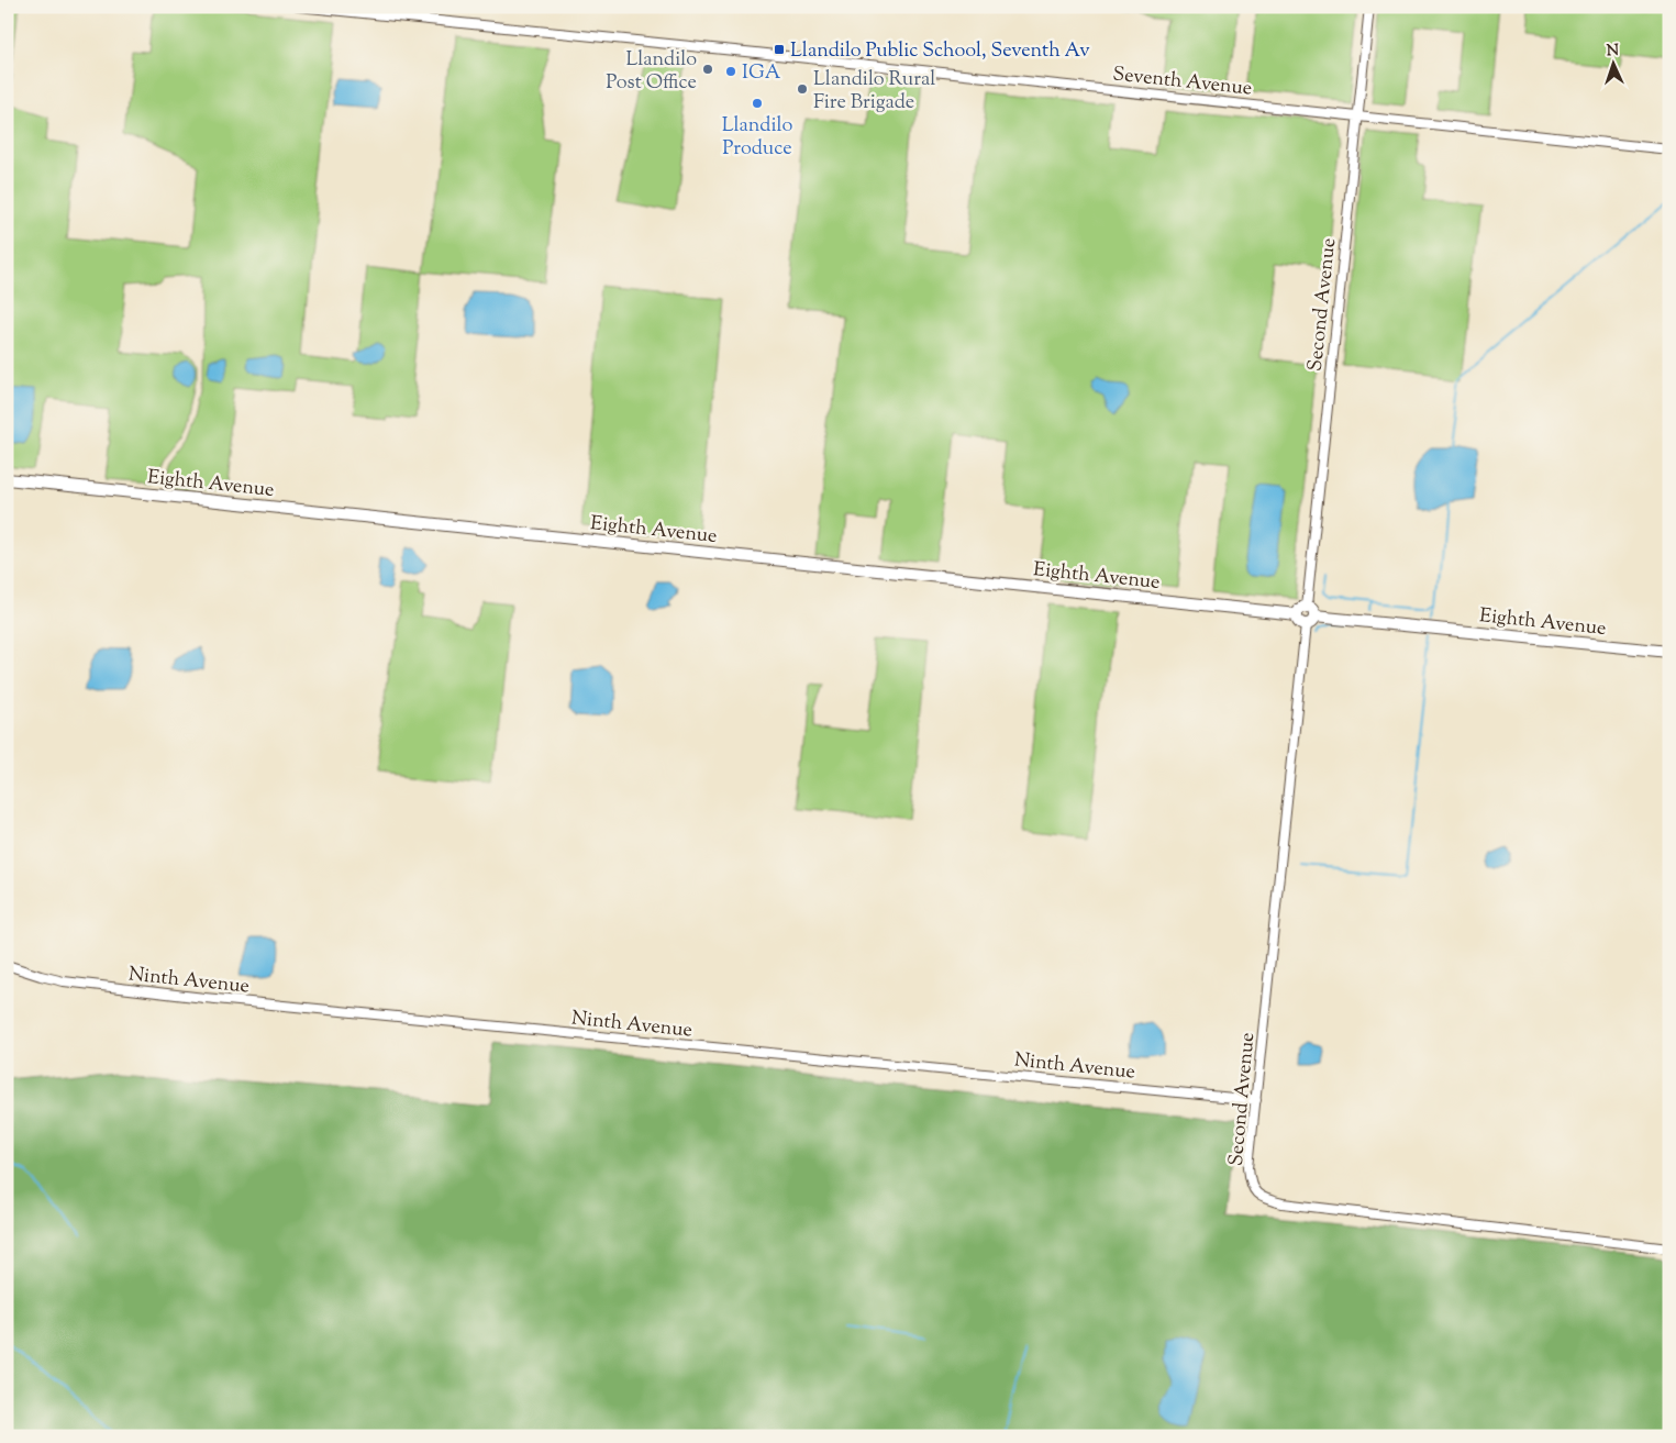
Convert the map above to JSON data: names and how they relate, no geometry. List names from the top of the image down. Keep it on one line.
{"streets":{"main road":["Eighth Avenue"],"street":["Seventh Avenue","Second Avenue","Ninth Avenue"]},"crossings":[["Seventh Avenue","Second Avenue"],["Second Avenue","Eighth Avenue"],["Second Avenue","Ninth Avenue"]],"places":{"transit":["Llandilo Public School, Seventh Av"],"other":["Llandilo Post Office","IGA","Llandilo Rural Fire Brigade","Llandilo Produce"]},"north":"top"}
